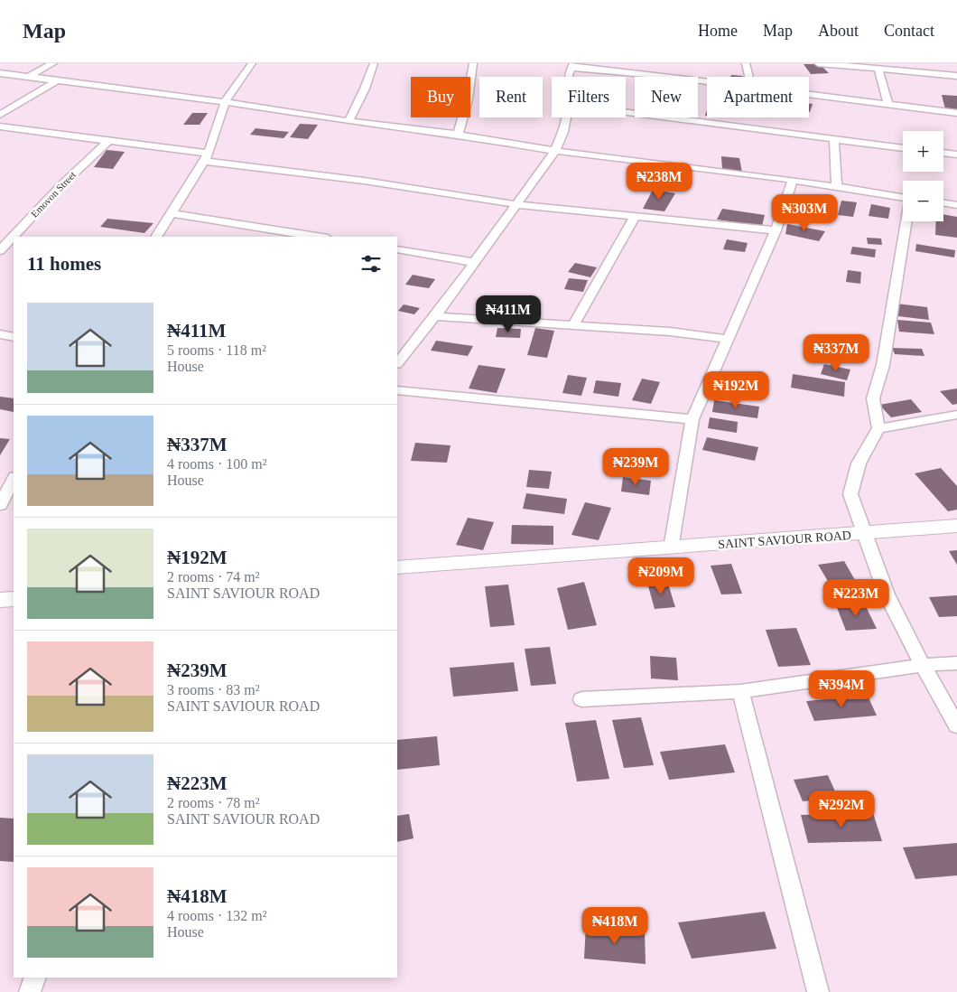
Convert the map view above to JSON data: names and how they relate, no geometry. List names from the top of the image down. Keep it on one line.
{"streets":{"street":["Emovon Street","SAINT SAVIOUR ROAD"]},"page":{"header":"Map","nav":["Home","Map","About","Contact"],"chip":["Buy","Rent","Filters","New","Apartment"],"map_buttons":["+","−"],"price":["₦238M","₦303M","₦411M","₦337M","₦192M","₦239M","₦209M","₦223M","₦394M","₦292M","₦418M"],"heading":"11 homes","list":[{"name":"₦411M","note":"5 rooms · 118 m² · House"},{"name":"₦337M","note":"4 rooms · 100 m² · House"},{"name":"₦192M","note":"2 rooms · 74 m² · SAINT SAVIOUR ROAD"},{"name":"₦239M","note":"3 rooms · 83 m² · SAINT SAVIOUR ROAD"},{"name":"₦223M","note":"2 rooms · 78 m² · SAINT SAVIOUR ROAD"},{"name":"₦418M","note":"4 rooms · 132 m² · House"}]}}
